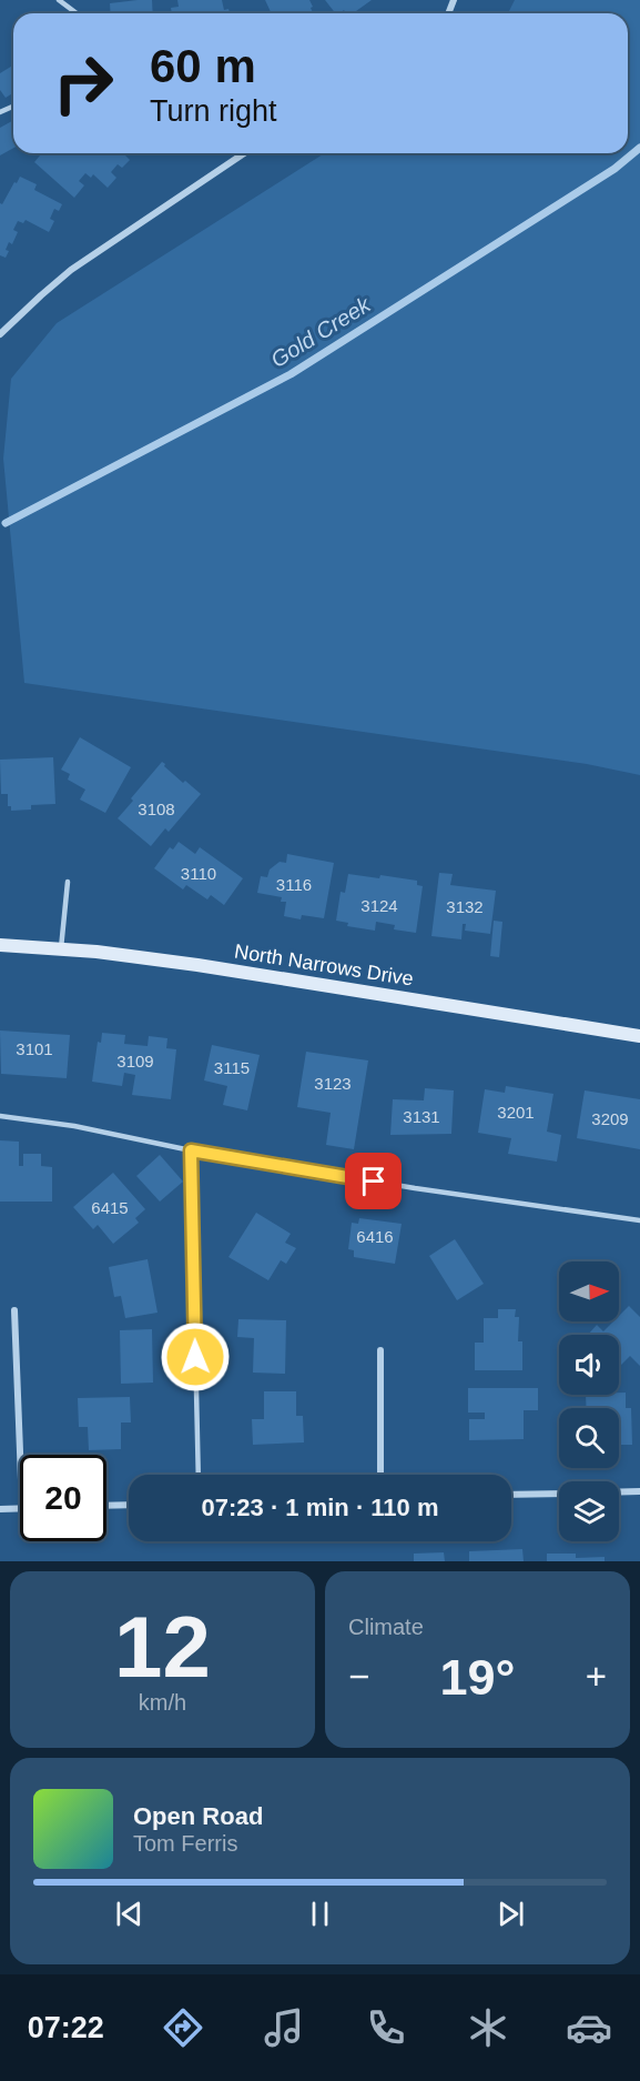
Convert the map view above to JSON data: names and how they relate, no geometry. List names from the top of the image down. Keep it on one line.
{"streets":{"street":["North Narrows Drive"]},"water":["Gold Creek"],"house_numbers":["3108","3110","3116","3124","3132","3101","3109","3115","3123","3201","3131","3209","6415","6416"],"north":"right","page":{"turn":["60 m","Turn right"],"limit":"20","trip":"07:23 · 1 min · 110 m","tile":[["12","km/h"],"Climate"],"heat":["−","19°","+"],"song":["Open Road","Tom Ferris"],"tabs":"07:22"}}
